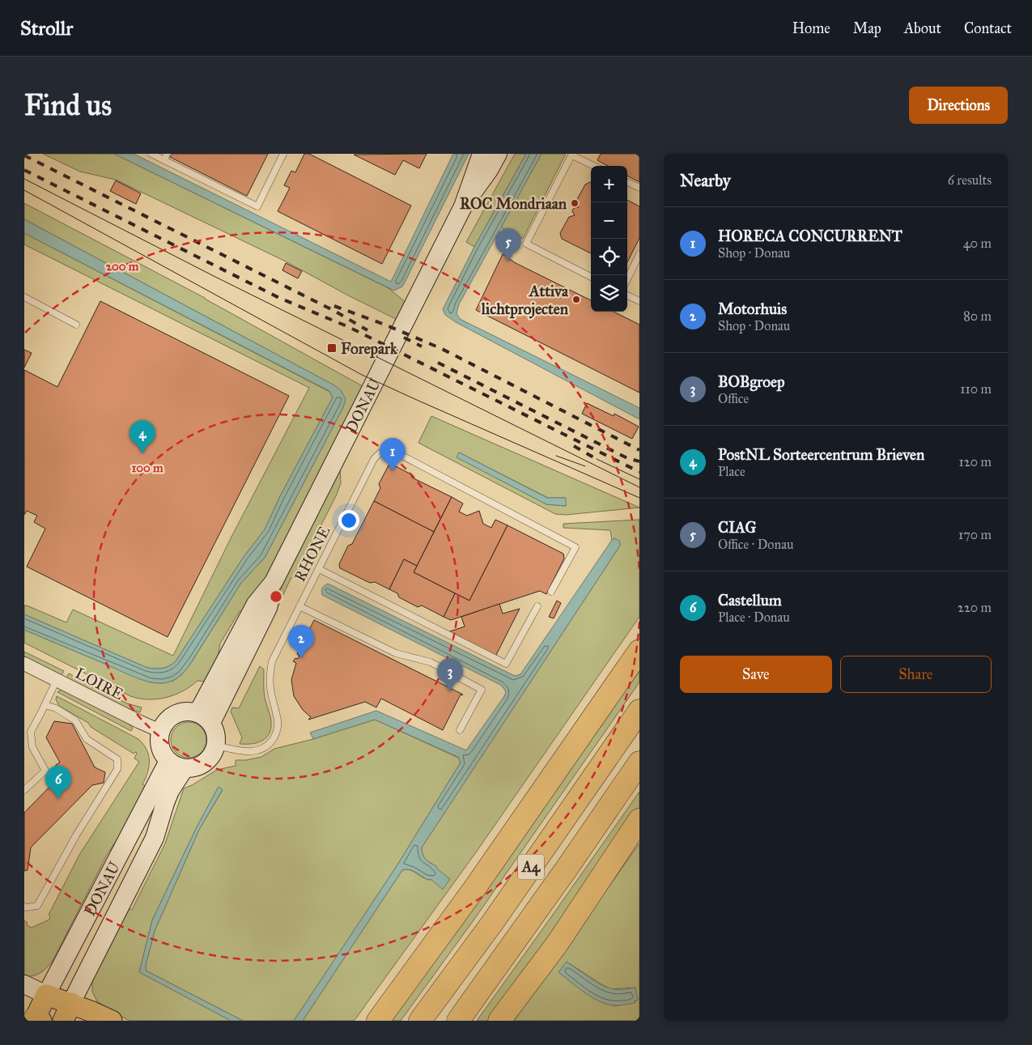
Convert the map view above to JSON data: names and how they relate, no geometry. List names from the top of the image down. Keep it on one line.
{"streets":{"highway":["A4"],"main road":["DONAU"],"street":["LOIRE"],"lane":["RHONE"]},"crossings":[["DONAU","RHONE"],["DONAU","LOIRE"],["RHONE","LOIRE"]],"places":{"other":["ROC Mondriaan","Attiva lichtprojecten"],"transit":["Forepark"]},"page":{"header":"Strollr","nav":["Home","Map","About","Contact"],"buttons":["Directions",["Save","Share"]],"title":"Find us","heading":["Nearby","6 results"],"map_buttons":["+","−"],"list":[{"mark":"1","name":"HORECA CONCURRENT","note":"Shop · Donau","value":"40 m"},{"mark":"2","name":"Motorhuis","note":"Shop · Donau","value":"80 m"},{"mark":"3","name":"BOBgroep","note":"Office","value":"110 m"},{"mark":"4","name":"PostNL Sorteercentrum Brieven","note":"Place","value":"120 m"},{"mark":"5","name":"CIAG","note":"Office · Donau","value":"170 m"},{"mark":"6","name":"Castellum","note":"Place · Donau","value":"220 m"}],"pins":["5","4","1","2","3","6"]},"rings":["200 m","100 m"]}
